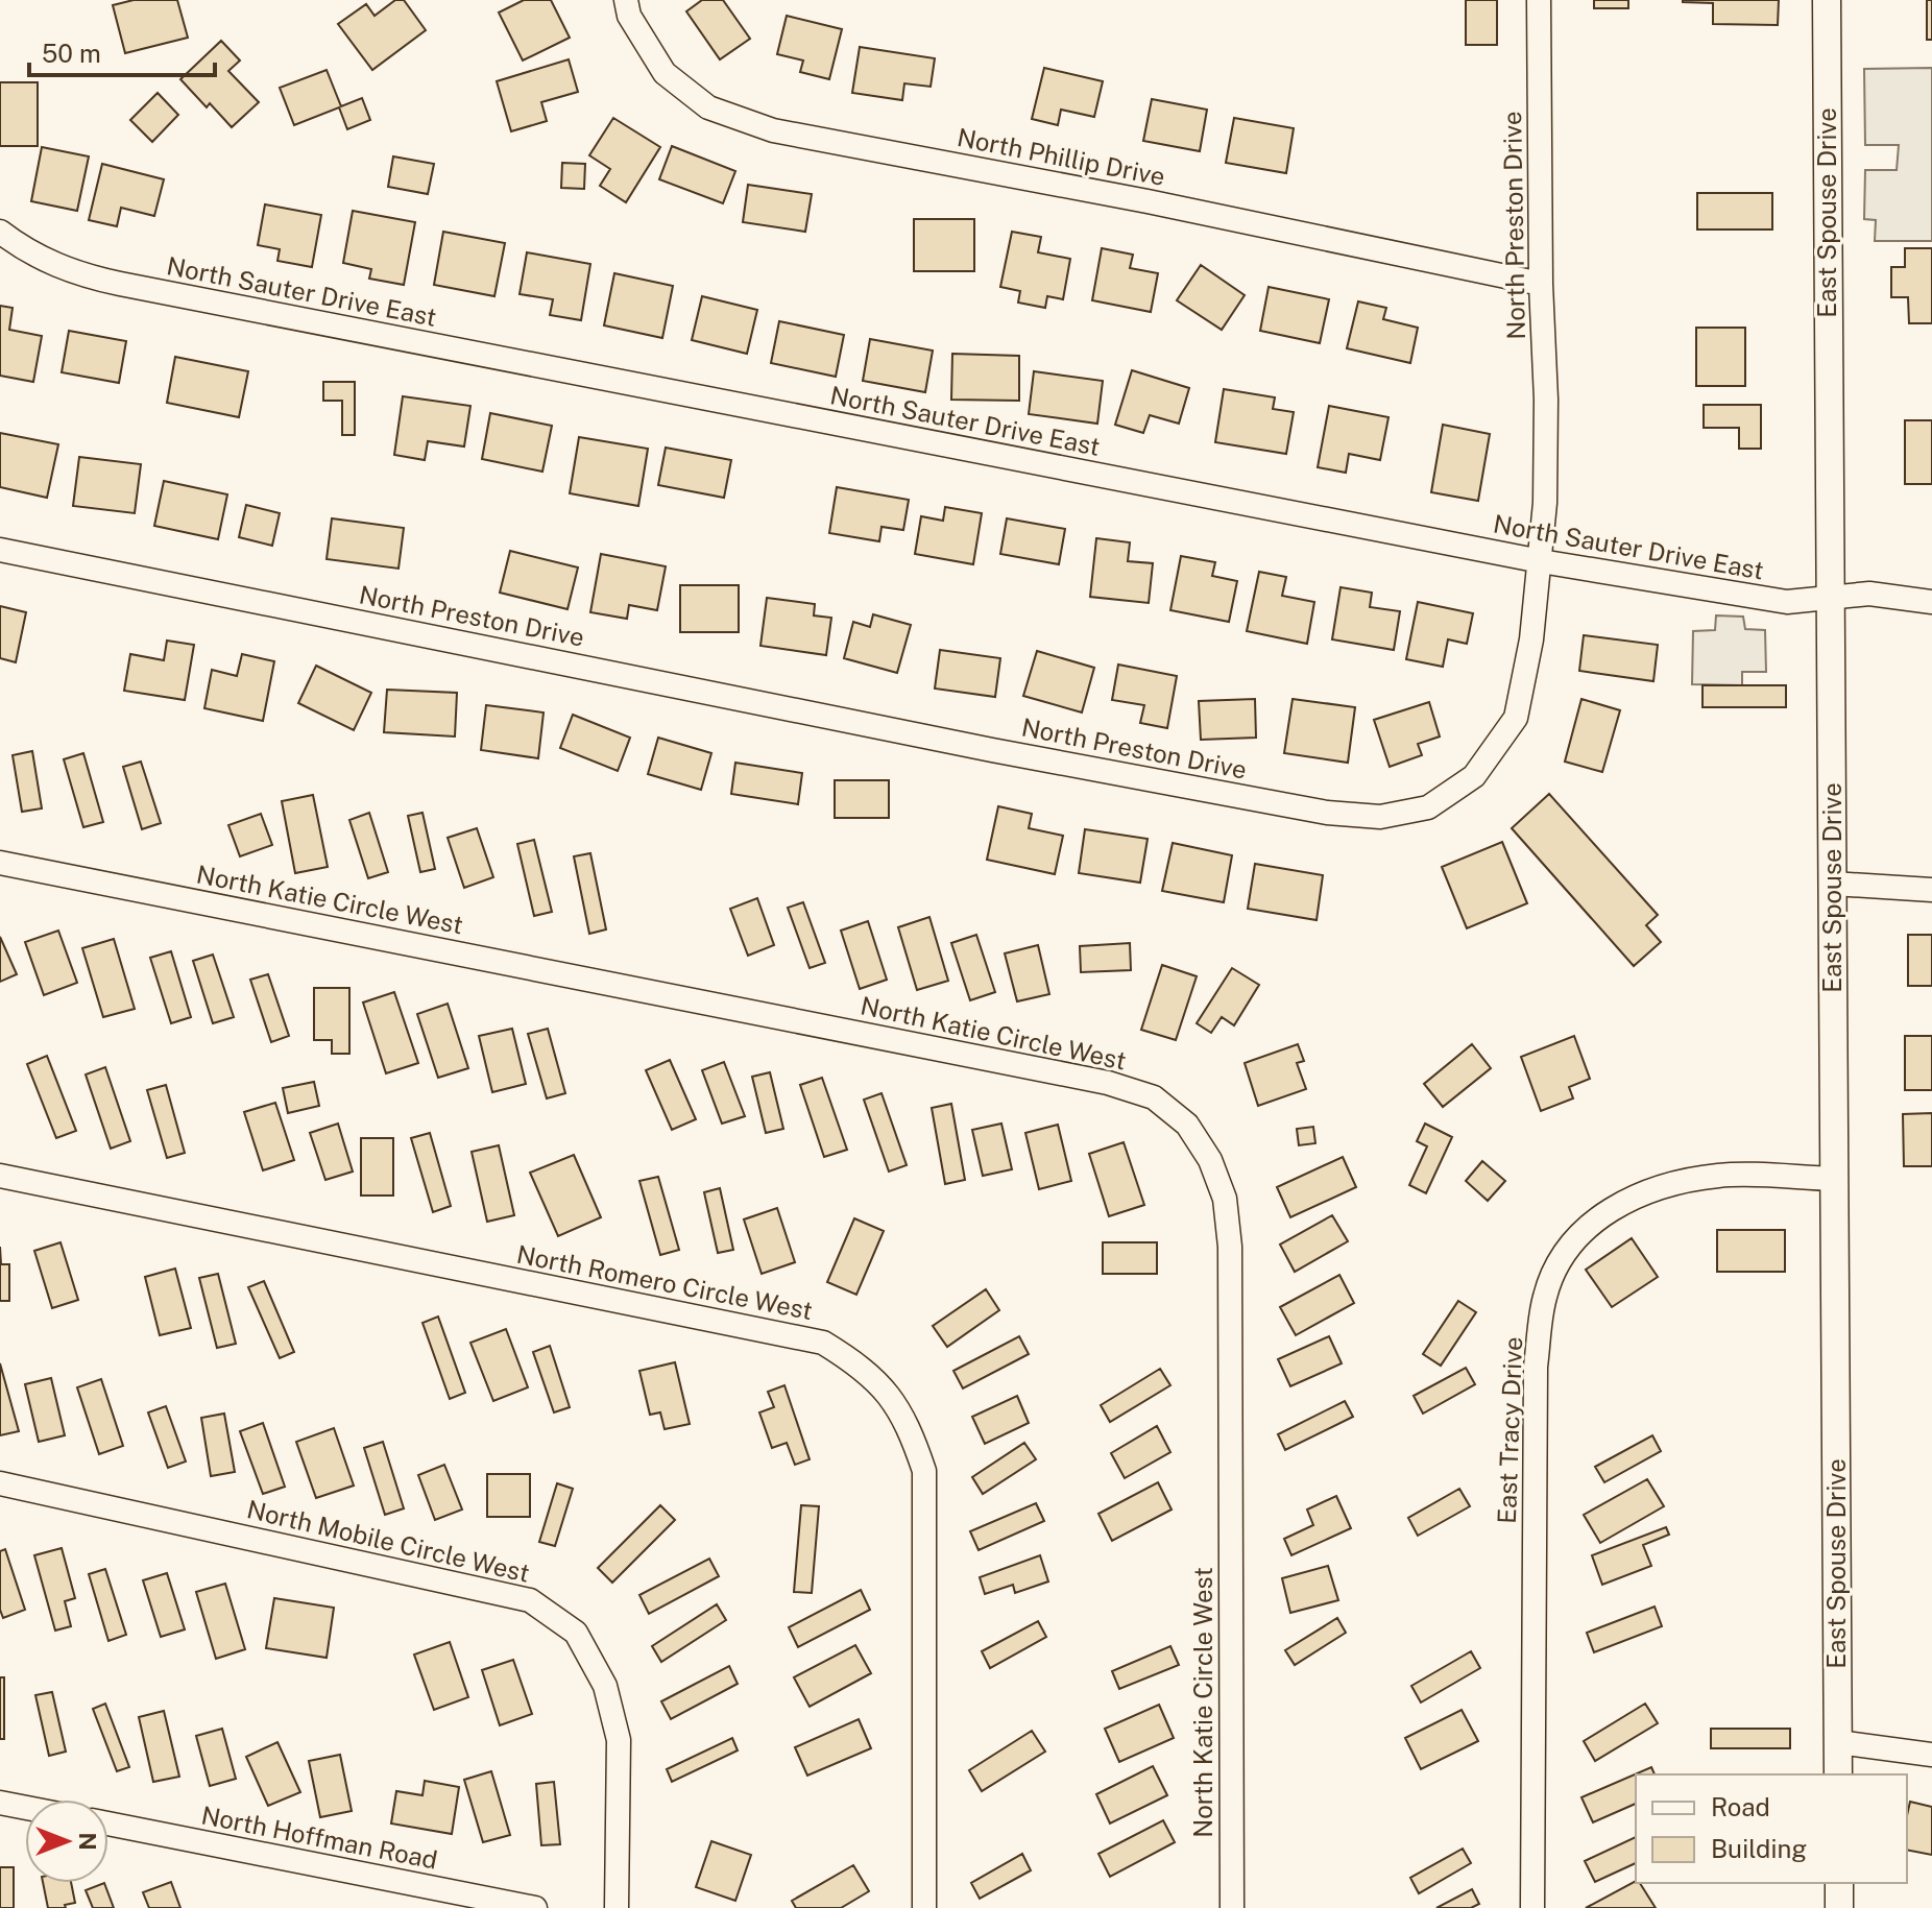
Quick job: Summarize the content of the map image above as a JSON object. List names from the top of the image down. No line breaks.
{"streets":{"street":["North Phillip Drive","East Spouse Drive","North Preston Drive","North Sauter Drive East","North Katie Circle West","North Romero Circle West","East Tracy Drive","North Mobile Circle West","North Hoffman Road"]},"crossings":[["North Phillip Drive","North Preston Drive"],["East Spouse Drive","North Sauter Drive East"],["East Spouse Drive","East Tracy Drive"],["North Preston Drive","North Sauter Drive East"]],"legend":["Road","Building"],"scale_bar":"50 m","north":"right"}
